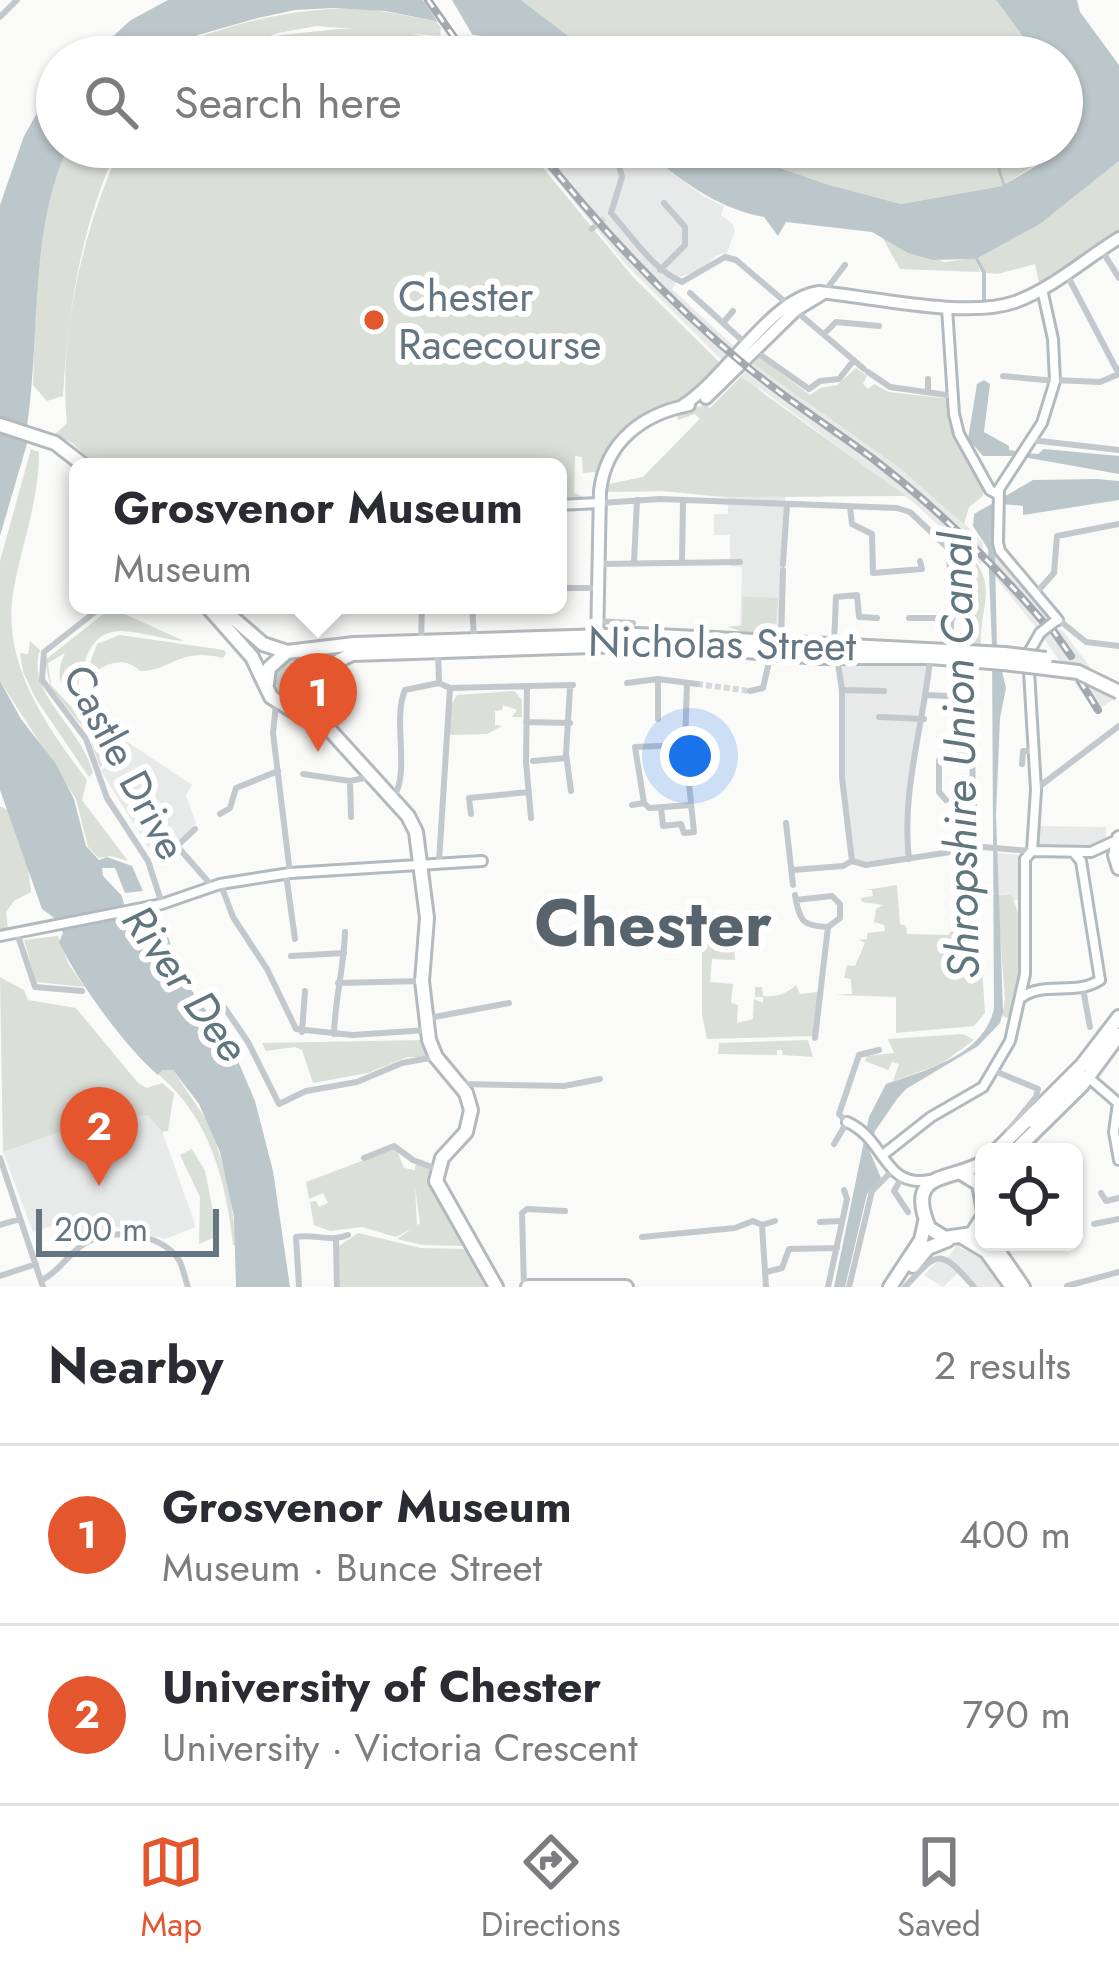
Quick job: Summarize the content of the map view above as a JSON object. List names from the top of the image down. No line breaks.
{"streets":{"highway":["Nicholas Street"],"street":["Castle Drive"]},"districts":["Chester"],"water":["Shropshire Union Canal","River Dee"],"places":["Chester Racecourse"],"scale_bar":"200 m","page":{"search":"Search here","popup":["Grosvenor Museum","Museum"],"pins":["1","2"],"scale":"200 m","heading":["Nearby","2 results"],"list":[{"mark":"1","name":"Grosvenor Museum","note":"Museum · Bunce Street","value":"400 m"},{"mark":"2","name":"University of Chester","note":"University · Victoria Crescent","value":"790 m"}],"nav":["Map","Directions","Saved"]}}
